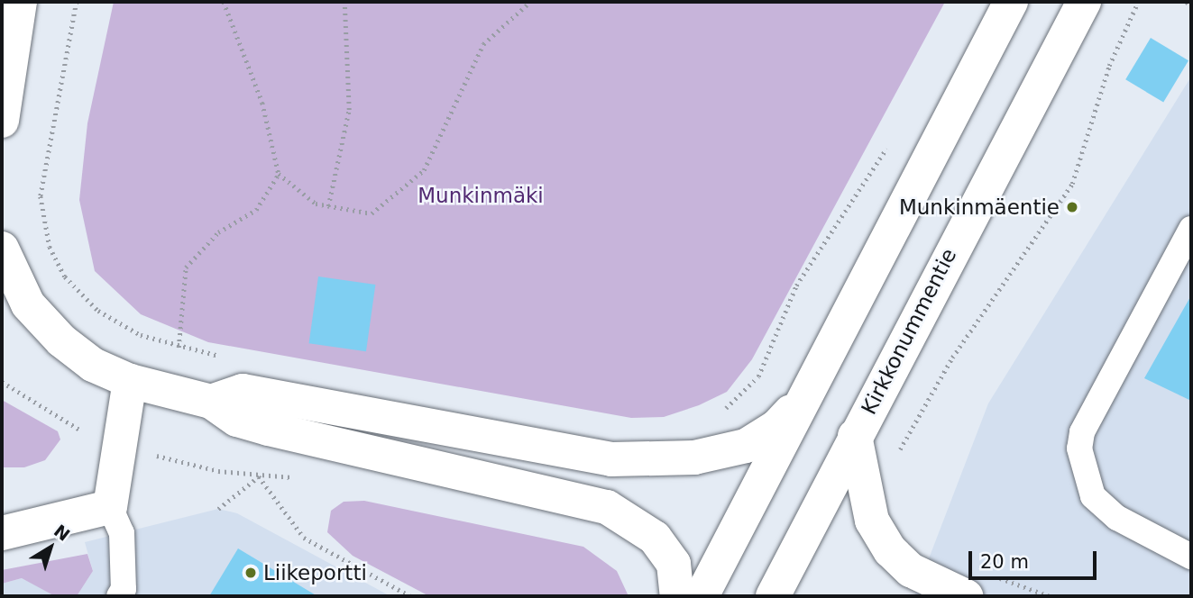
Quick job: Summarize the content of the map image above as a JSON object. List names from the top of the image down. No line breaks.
{"streets":{"main road":["Kirkkonummentie"]},"parks":["Munkinmäki"],"places":["Munkinmäentie","Liikeportti"],"scale_bar":"20 m","north":"top right"}
